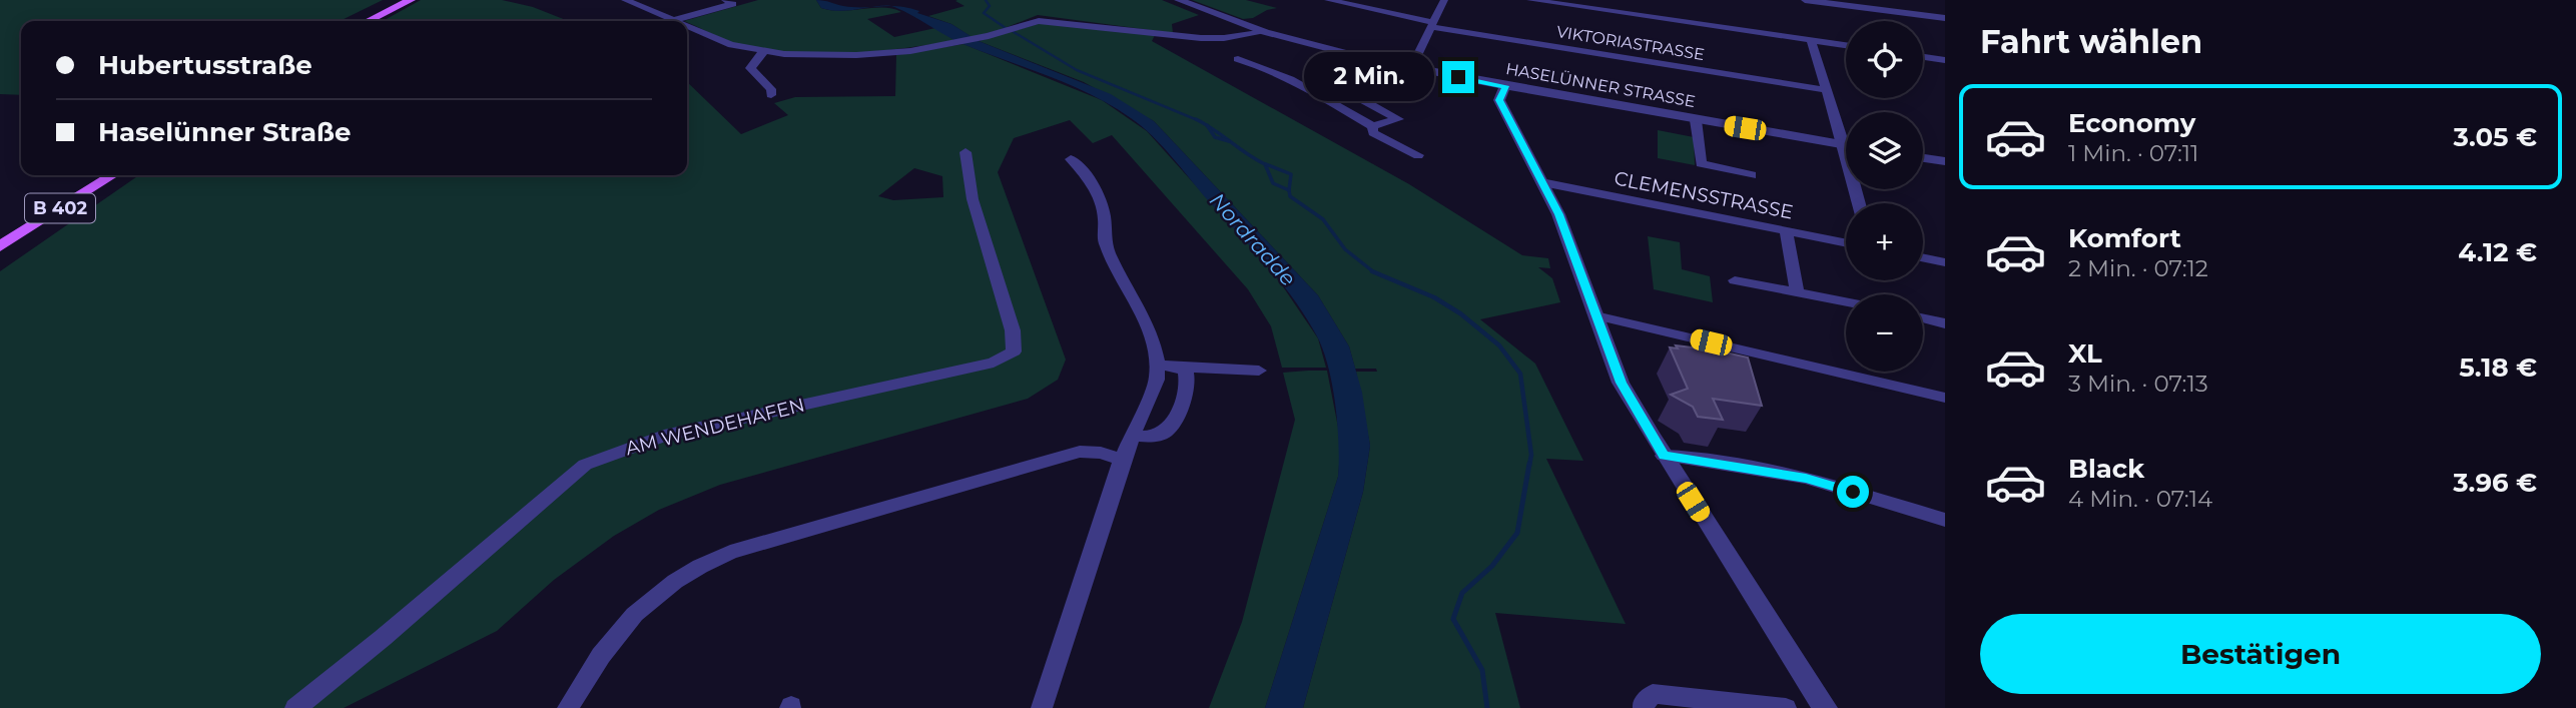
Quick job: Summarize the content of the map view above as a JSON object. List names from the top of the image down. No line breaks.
{"streets":{"main road":["B 402"],"street":["VIKTORIASTRASSE","HASELÜNNER STRASSE","CLEMENSSTRASSE","AM WENDEHAFEN"]},"water":["Nordradde"],"page":{"heading":"Fahrt wählen","map_buttons":["+","−"],"banner":["Hubertusstraße","Haselünner Straße"],"bubble":"2 Min.","list":[{"name":"Economy","note":"1 Min. · 07:11","value":"3.05 €"},{"name":"Komfort","note":"2 Min. · 07:12","value":"4.12 €"},{"name":"XL","note":"3 Min. · 07:13","value":"5.18 €"},{"name":"Black","note":"4 Min. · 07:14","value":"3.96 €"}],"buttons":"Bestätigen"}}
